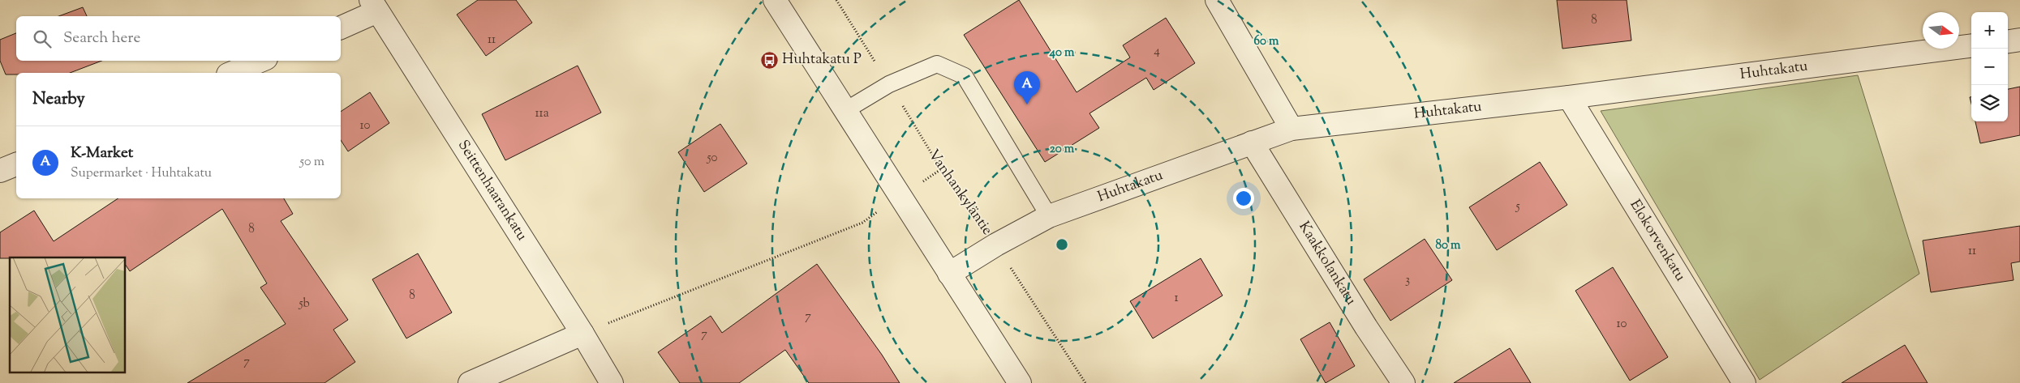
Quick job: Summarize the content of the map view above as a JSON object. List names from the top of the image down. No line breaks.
{"streets":{"street":["Huhtakatu","Seittenhaarankatu","Elokorvenkatu","Kaakkolankatu"],"path":["Vanhankyläntie"]},"crossings":[["Huhtakatu","Vanhankyläntie"],["Huhtakatu","Elokorvenkatu"],["Huhtakatu","Kaakkolankatu"]],"places":{"bus stop":["Huhtakatu P"]},"house_numbers":["8","11","4","11a","10","50","5","8","11","3","8","1","5b","7","10","7","7"],"north":"right","page":{"map_buttons":["+","−"],"search":"Search here","pins":"A","heading":"Nearby","list":[{"mark":"A","name":"K-Market","note":"Supermarket · Huhtakatu","value":"50 m"}]},"rings":["60 m","40 m","20 m","80 m"]}
